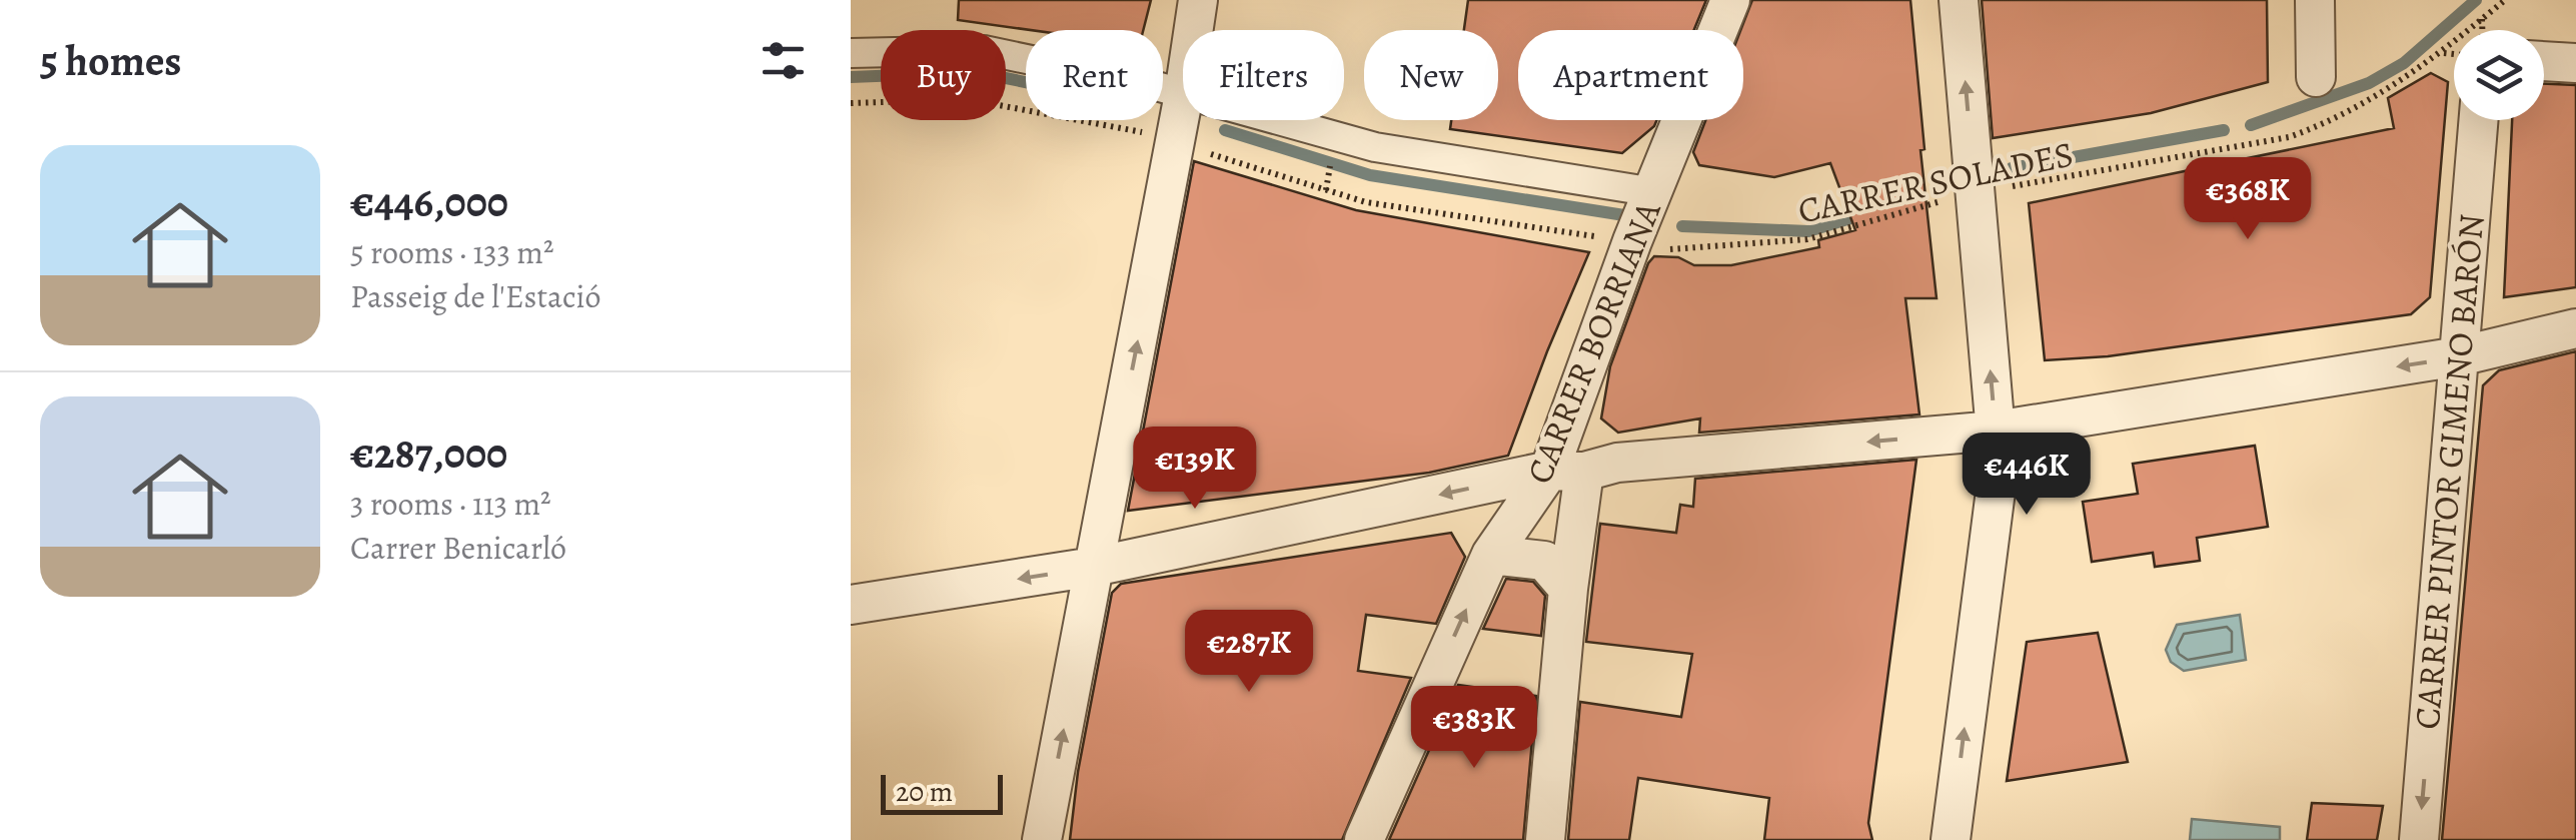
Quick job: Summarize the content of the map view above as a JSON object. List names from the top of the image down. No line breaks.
{"streets":{"street":["CARRER BORRIANA","CARRER PINTOR GIMENO BARÓN"],"path":["CARRER SOLADES"]},"crossings":[["CARRER SOLADES","CARRER BORRIANA"]],"one_way":["CARRER PINTOR GIMENO BARÓN"],"scale_bar":"20 m","page":{"heading":"5 homes","chip":["Buy","Rent","Filters","New","Apartment"],"list":[{"name":"€446,000","note":"5 rooms · 133 m² · Passeig de l'Estació"},{"name":"€287,000","note":"3 rooms · 113 m² · Carrer Benicarló"}],"price":["€368K","€139K","€446K","€287K","€383K"],"scale":"20 m"}}
